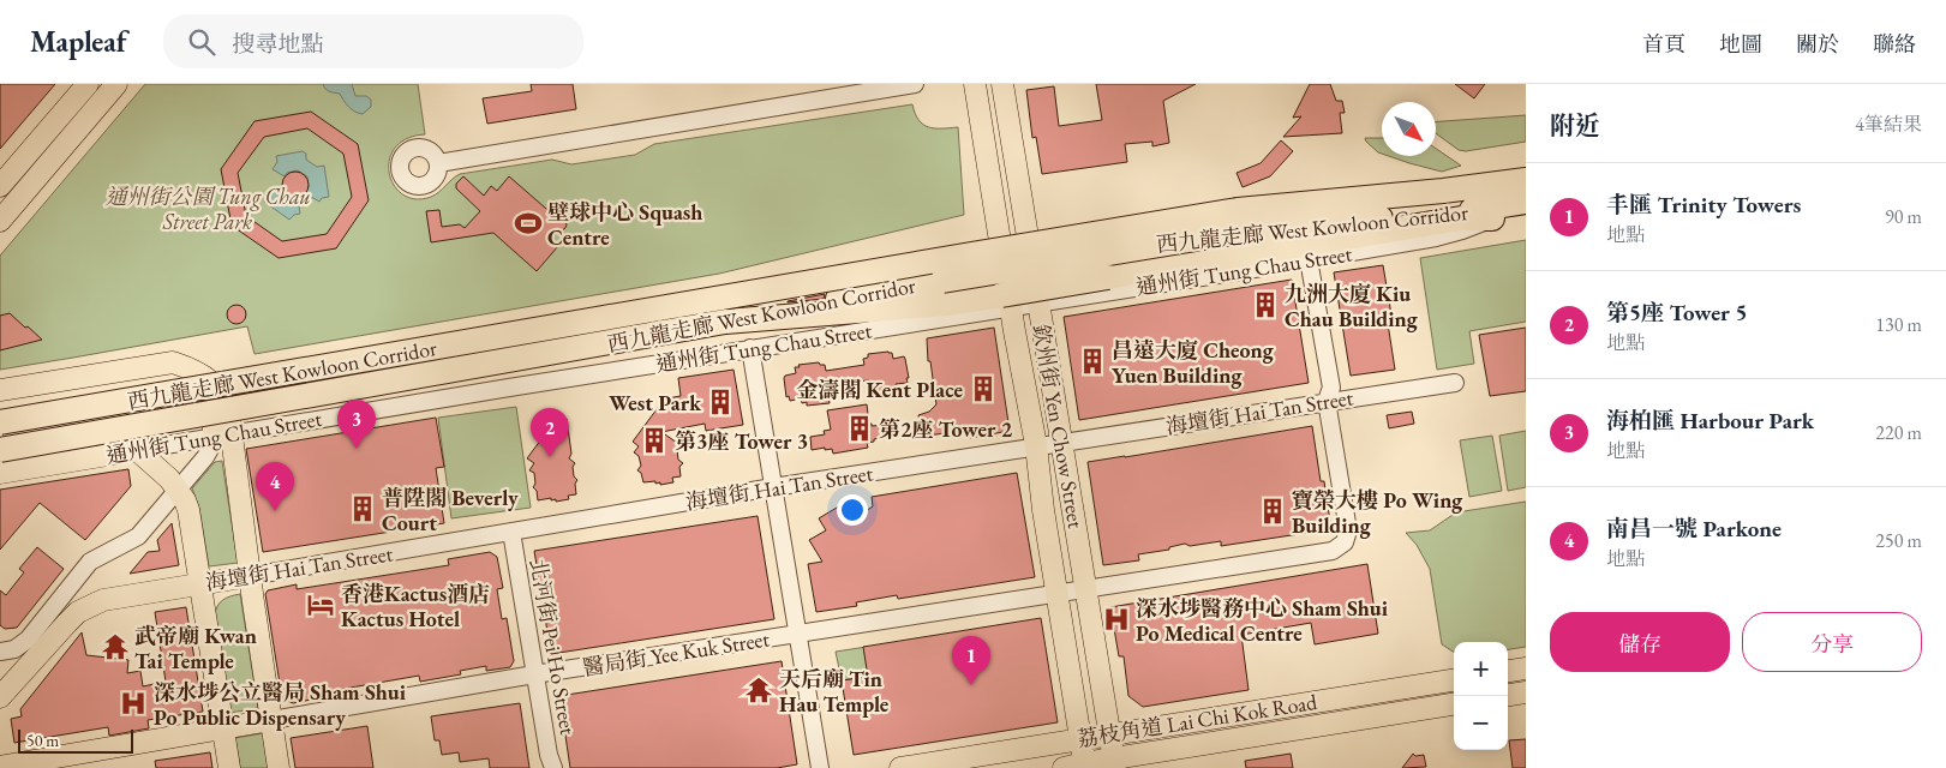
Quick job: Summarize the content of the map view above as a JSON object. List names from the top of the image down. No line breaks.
{"streets":{"highway":["西九龍走廊 West Kowloon Corridor"],"main road":["通州街 Tung Chau Street","海壇街 Hai Tan Street","欽州街 Yen Chow Street","醫局街 Yee Kuk Street","荔枝角道 Lai Chi Kok Road"],"street":["北河街 Pei Ho Street"]},"crossings":[["通州街 Tung Chau Street","欽州街 Yen Chow Street"],["海壇街 Hai Tan Street","欽州街 Yen Chow Street"],["海壇街 Hai Tan Street","北河街 Pei Ho Street"],["海壇街 Hai Tan Street","醫局街 Yee Kuk Street"],["欽州街 Yen Chow Street","醫局街 Yee Kuk Street"],["欽州街 Yen Chow Street","荔枝角道 Lai Chi Kok Road"],["北河街 Pei Ho Street","醫局街 Yee Kuk Street"]],"parks":["通州街公園 Tung Chau Street Park"],"places":{"sports":["壁球中心 Squash Centre"],"building":["九洲大廈 Kiu Chau Building","昌遠大廈 Cheong Yuen Building","金濤閣 Kent Place","West Park","第2座 Tower 2","第3座 Tower 3","普陞閣 Beverly Court","寶榮大樓 Po Wing Building"],"hotel":["香港Kactus酒店 Kactus Hotel"],"hospital":["深水埗醫務中心 Sham Shui Po Medical Centre","深水埗公立醫局 Sham Shui Po Public Dispensary"],"temple":["武帝廟 Kwan Tai Temple","天后廟 Tin Hau Temple"]},"scale_bar":"50 m","north":"bottom right","page":{"header":"Mapleaf","search":"搜尋地點","nav":["首頁","地圖","關於","聯絡"],"heading":["附近","4筆結果"],"list":[{"mark":"1","name":"丰匯 Trinity Towers","note":"地點","value":"90 m"},{"mark":"2","name":"第5座 Tower 5","note":"地點","value":"130 m"},{"mark":"3","name":"海柏匯 Harbour Park","note":"地點","value":"220 m"},{"mark":"4","name":"南昌一號 Parkone","note":"地點","value":"250 m"}],"pins":["3","2","4","1"],"buttons":["儲存","分享"],"map_buttons":["+","−"],"scale":"50 m"}}
